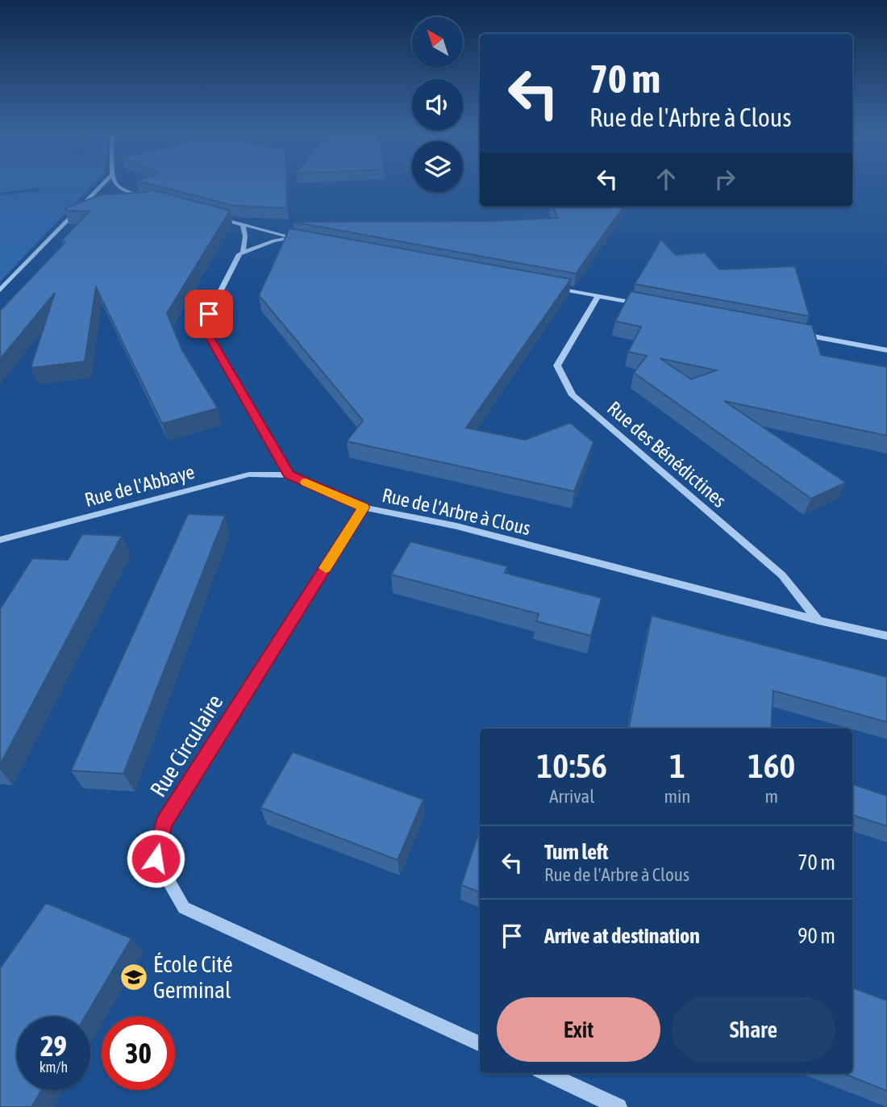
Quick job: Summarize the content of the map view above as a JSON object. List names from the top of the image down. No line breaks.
{"streets":{"street":["Rue des Bénédictines","Rue de l'Abbaye","Rue de l'Arbre à Clous","Rue Circulaire"]},"crossings":[["Rue des Bénédictines","Rue de l'Arbre à Clous"],["Rue de l'Abbaye","Rue de l'Arbre à Clous"],["Rue de l'Arbre à Clous","Rue Circulaire"]],"places":{"school or university":["École Cité Germinal"]},"north":"top left","page":{"turn":["70 m","Rue de l'Arbre à Clous"],"eta":["10:56","Arrival","1","min","160","m"],"list":[{"name":"Turn left","note":"Rue de l'Arbre à Clous","value":"70 m"},{"name":"Arrive at destination","value":"90 m"}],"buttons":["Exit","Share"],"speed":"29 km/h","limit":"30"}}
